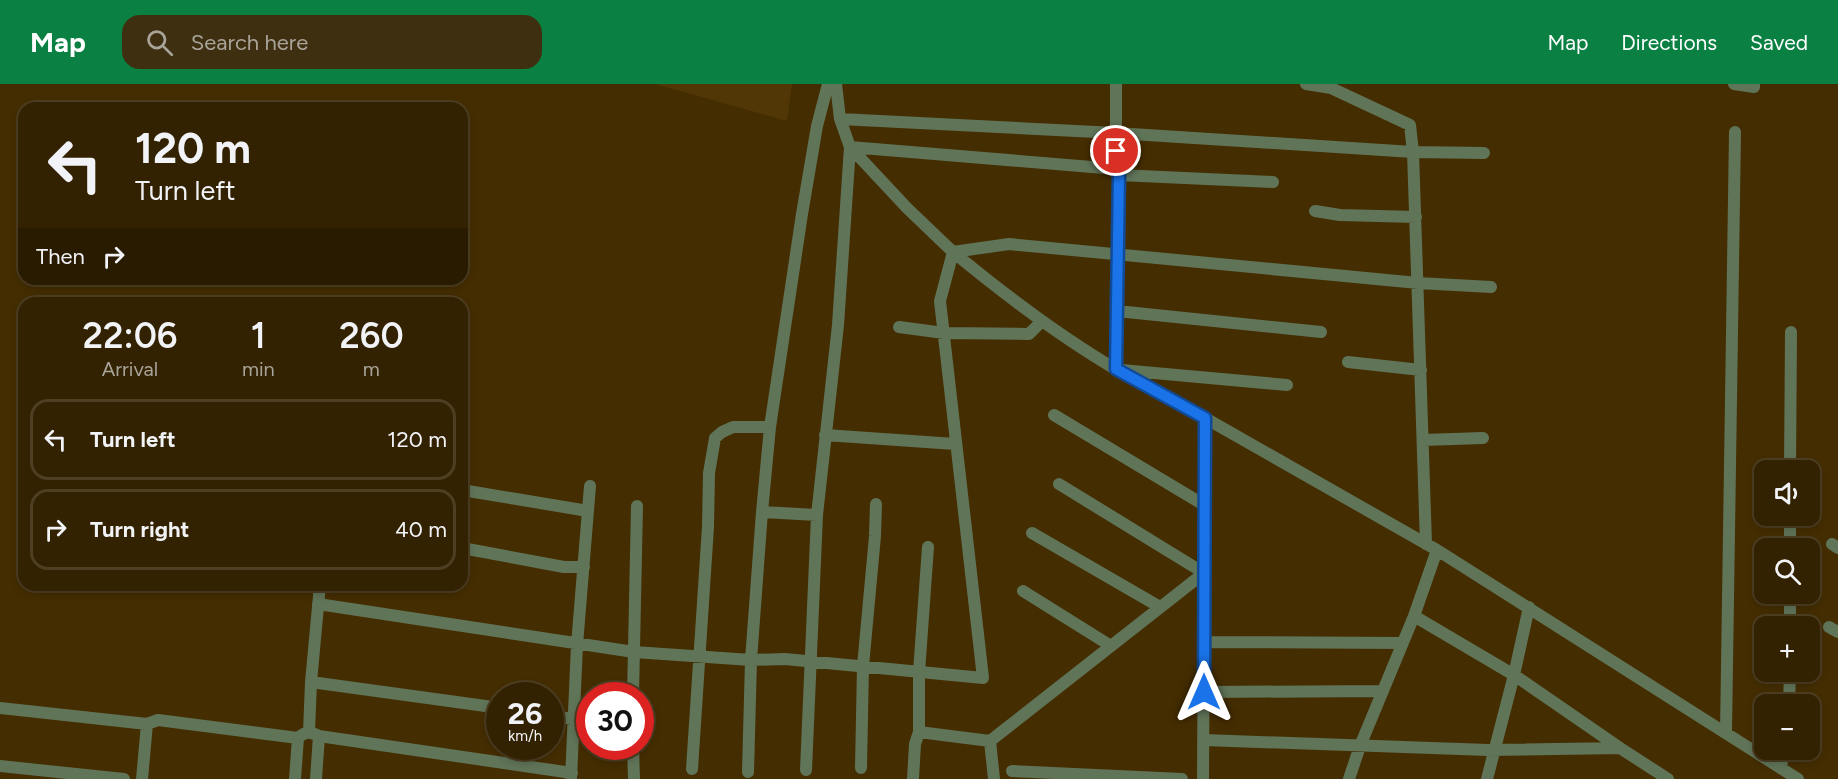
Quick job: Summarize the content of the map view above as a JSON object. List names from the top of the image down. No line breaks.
{"page":{"header":"Map","search":"Search here","nav":["Map","Directions","Saved"],"turn":["120 m","Turn left"],"then":"Then","eta":["22:06","Arrival","1","min","260","m"],"list":[{"name":"Turn left","value":"120 m"},{"name":"Turn right","value":"40 m"}],"map_buttons":["+","−"],"speed":"26 km/h","limit":"30"}}
